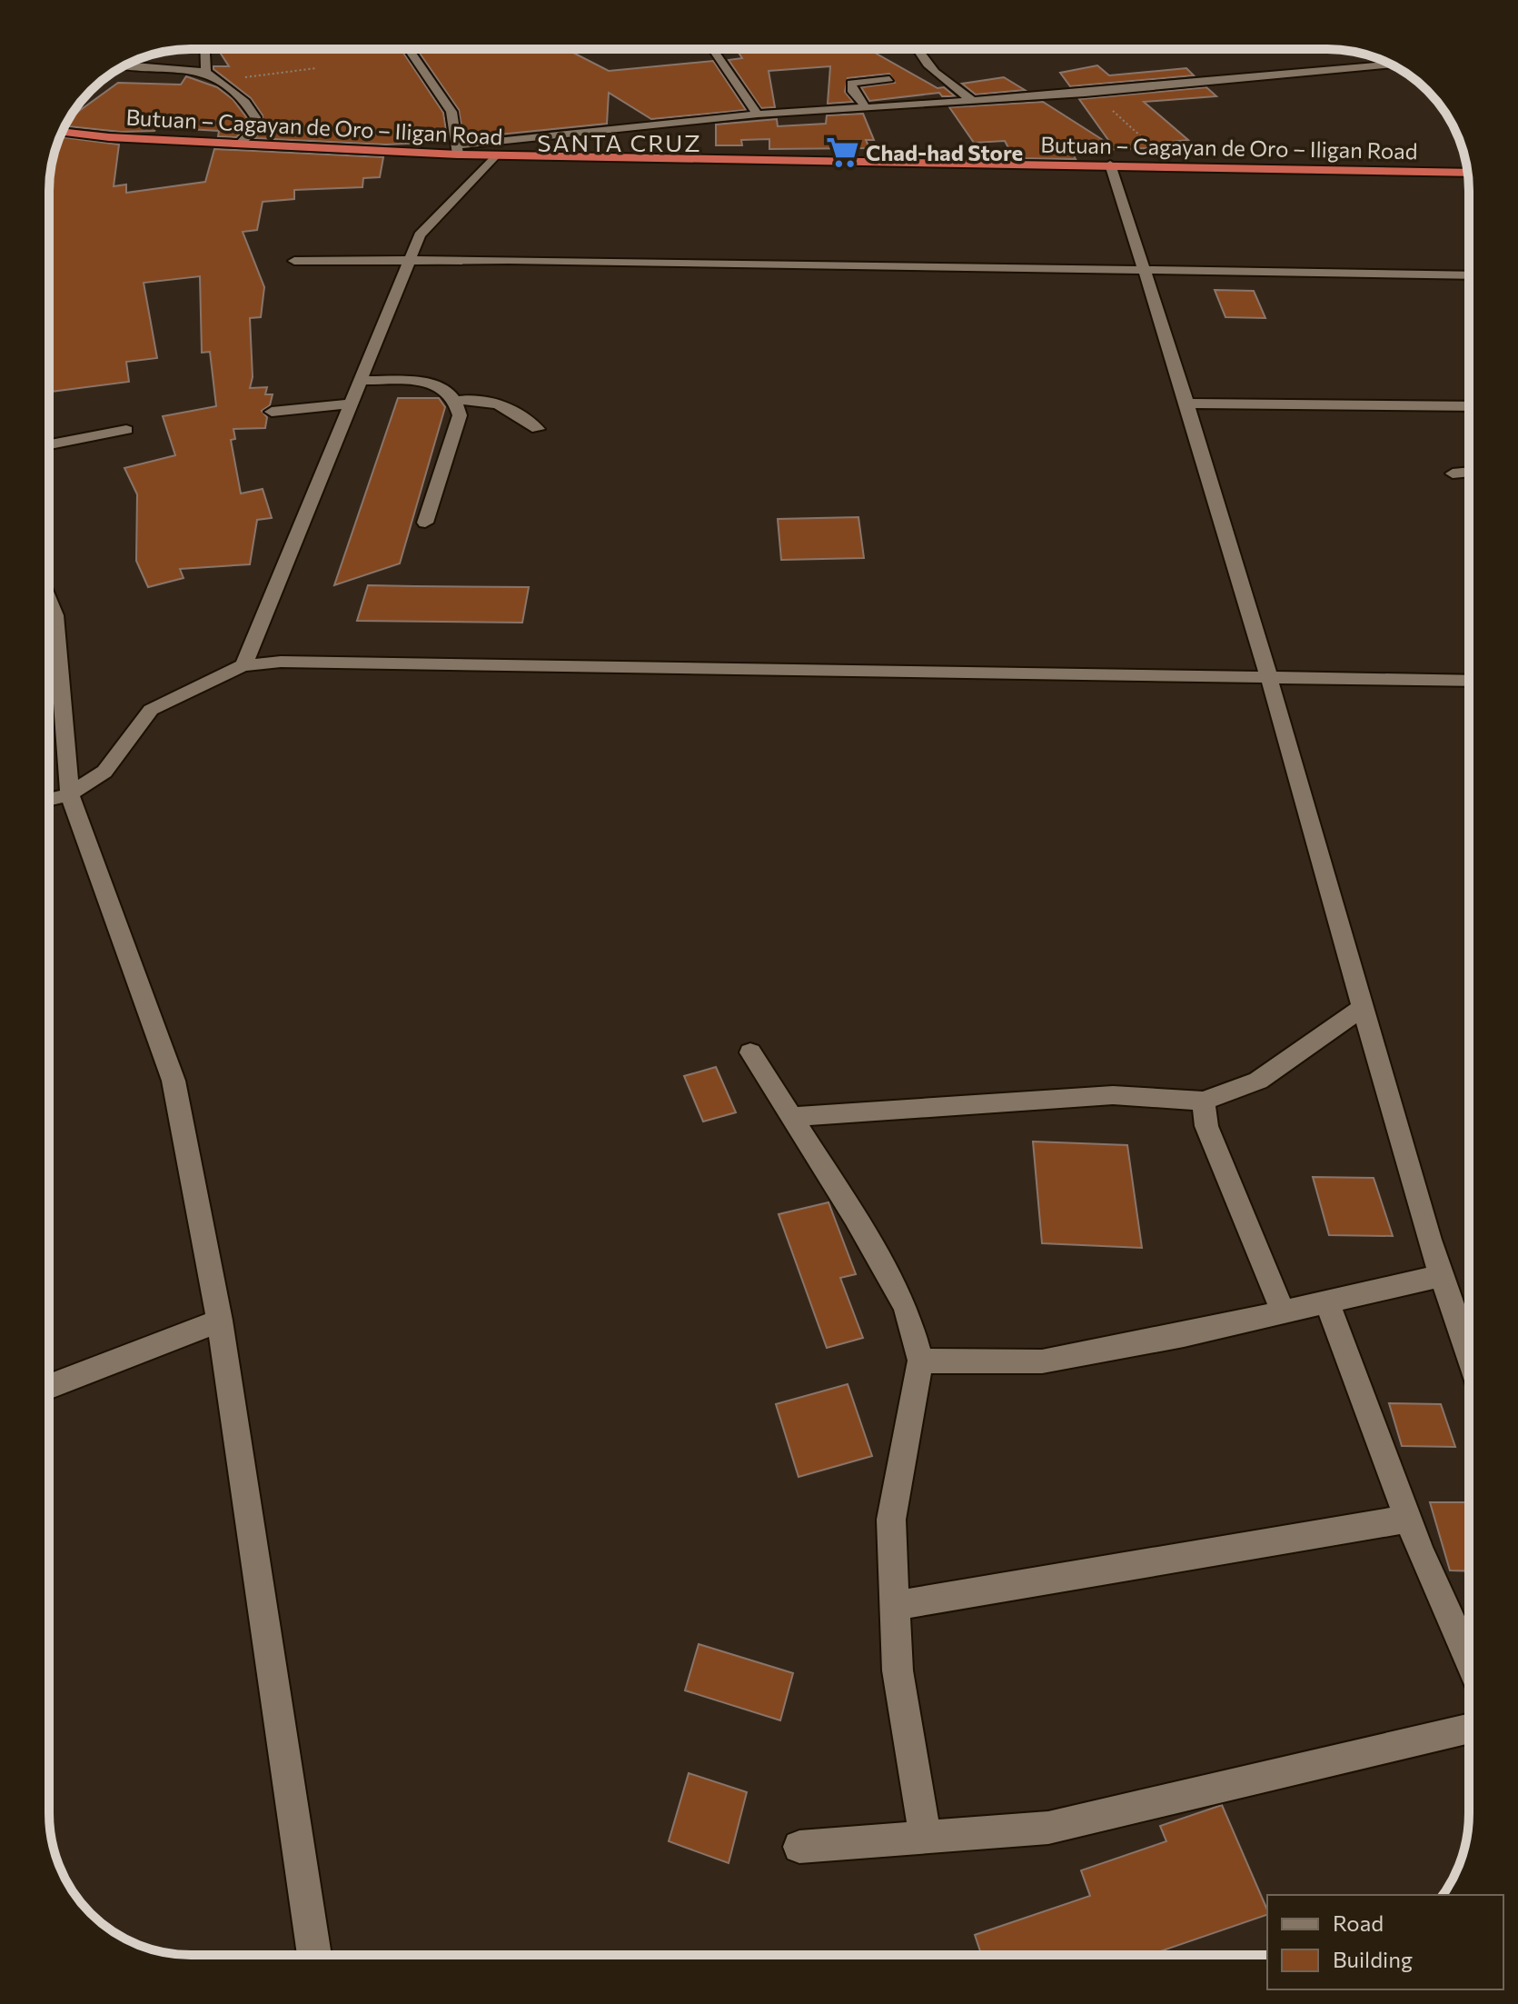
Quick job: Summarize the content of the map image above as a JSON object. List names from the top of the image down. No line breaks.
{"streets":{"highway":["Butuan – Cagayan de Oro – Iligan Road"]},"districts":["SANTA CRUZ"],"places":{"supermarket":["Chad-had Store"]},"legend":["Road","Building"]}
